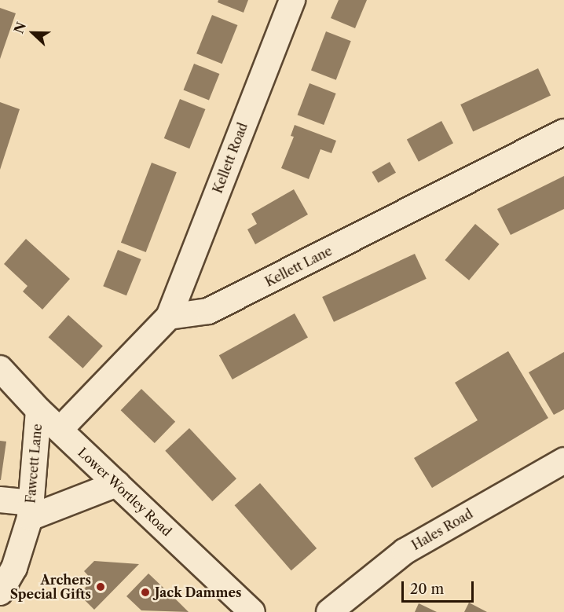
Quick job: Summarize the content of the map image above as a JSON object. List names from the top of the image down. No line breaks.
{"streets":{"street":["Kellett Road","Kellett Lane","Fawcett Lane","Lower Wortley Road","Hales Road"]},"crossings":[["Kellett Road","Kellett Lane"],["Fawcett Lane","Lower Wortley Road"]],"places":["Archers Special Gifts","Jack Dammes"],"scale_bar":"20 m","north":"left"}
